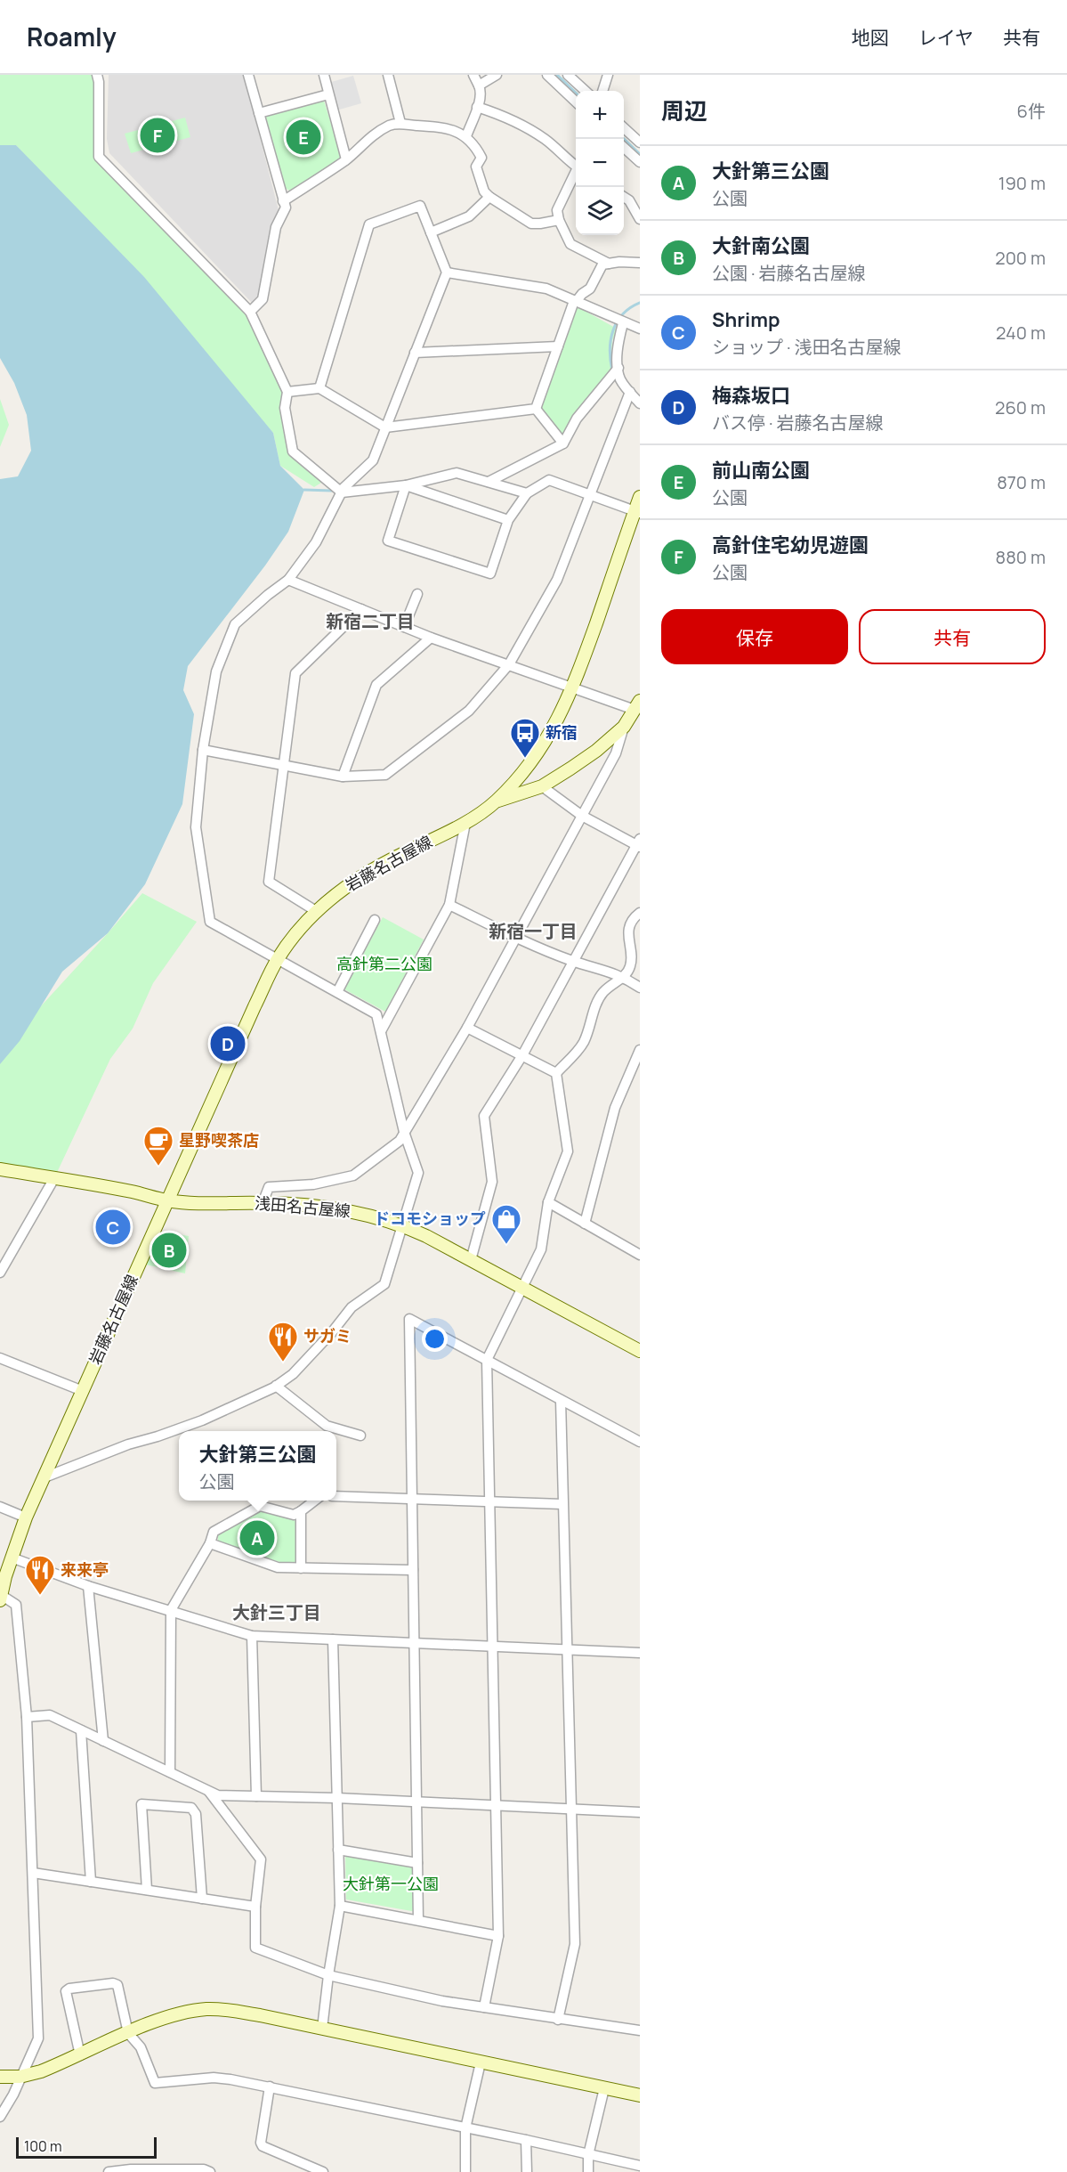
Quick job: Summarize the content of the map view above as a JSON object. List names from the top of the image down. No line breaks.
{"streets":{"main road":["岩藤名古屋線","浅田名古屋線"]},"crossings":[["岩藤名古屋線","浅田名古屋線"]],"districts":["新宿二丁目","新宿一丁目","大針三丁目"],"parks":["高針第二公園","大針第一公園"],"places":{"bus stop":["新宿"],"cafe":["星野喫茶店"],"shop":["ドコモショップ"],"restaurant":["サガミ","来来亭"]},"scale_bar":"100 m","page":{"header":"Roamly","nav":["地図","レイヤ","共有"],"heading":["周辺","6件"],"map_buttons":["+","−"],"pins":["F","E","D","C","B","A"],"list":[{"mark":"A","name":"大針第三公園","note":"公園","value":"190 m"},{"mark":"B","name":"大針南公園","note":"公園 · 岩藤名古屋線","value":"200 m"},{"mark":"C","name":"Shrimp","note":"ショップ · 浅田名古屋線","value":"240 m"},{"mark":"D","name":"梅森坂口","note":"バス停 · 岩藤名古屋線","value":"260 m"},{"mark":"E","name":"前山南公園","note":"公園","value":"870 m"},{"mark":"F","name":"高針住宅幼児遊園","note":"公園","value":"880 m"}],"buttons":["保存","共有"],"popup":["大針第三公園","公園"],"scale":"100 m"}}
